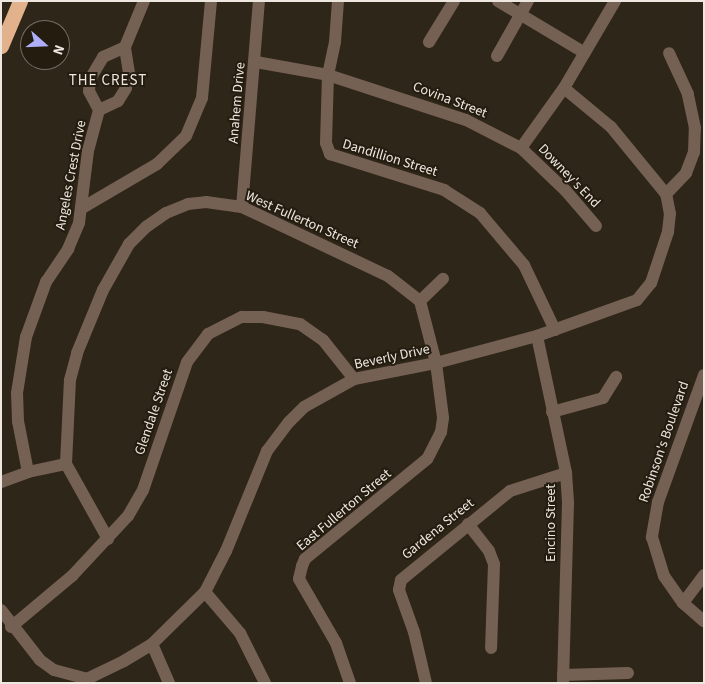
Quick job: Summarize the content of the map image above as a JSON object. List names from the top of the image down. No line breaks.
{"streets":{"street":["Covina Street","Anahem Drive","Dandillion Street","Angeles Crest Drive","Downey's End","West Fullerton Street","Beverly Drive","Glendale Street","Robinson's Boulevard","East Fullerton Street","Encino Street","Gardena Street"]},"crossings":[["Covina Street","Anahem Drive"],["Covina Street","Dandillion Street"],["Covina Street","Downey's End"],["Anahem Drive","West Fullerton Street"],["Dandillion Street","Beverly Drive"],["Beverly Drive","Glendale Street"],["Beverly Drive","East Fullerton Street"],["Beverly Drive","Encino Street"],["Encino Street","Gardena Street"]],"districts":["THE CREST"],"north":"right"}
